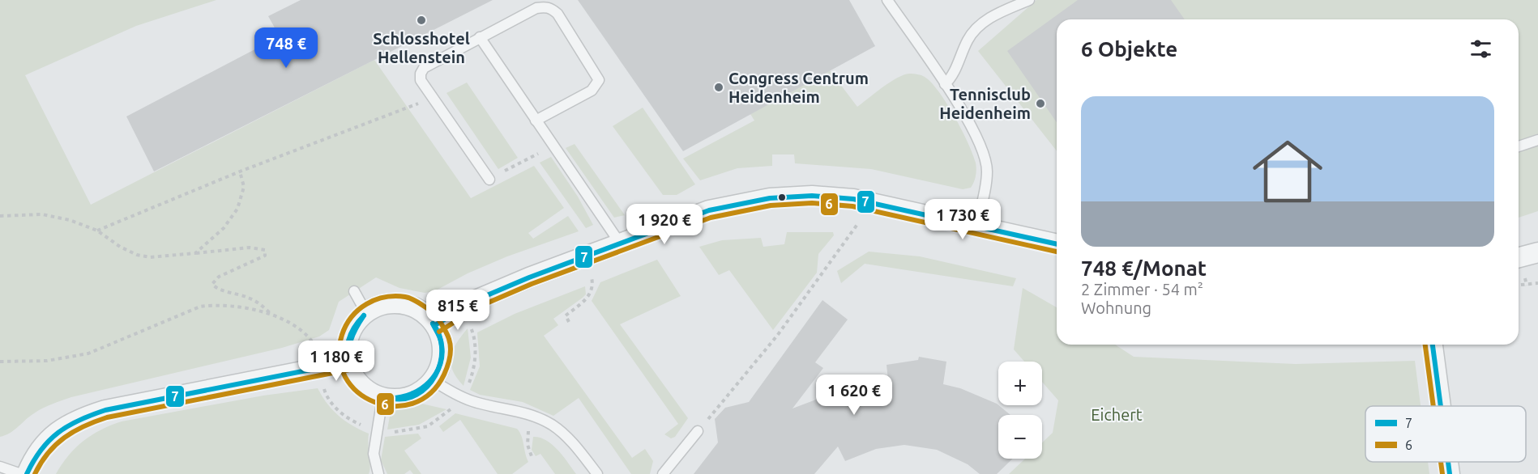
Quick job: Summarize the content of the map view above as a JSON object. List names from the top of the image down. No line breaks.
{"parks":["Eichert"],"places":["Schlosshotel Hellenstein","Congress Centrum Heidenheim","Tennisclub Heidenheim"],"lines":["transit line 7","transit line 6"],"legend":["7","6"],"page":{"heading":"6 Objekte","price":["748 €","1 730 €","1 920 €","815 €","1 180 €","1 620 €"],"list":[{"name":"748 €/Monat","note":"2 Zimmer · 54 m² · Wohnung"}],"map_buttons":["+","−"]}}
